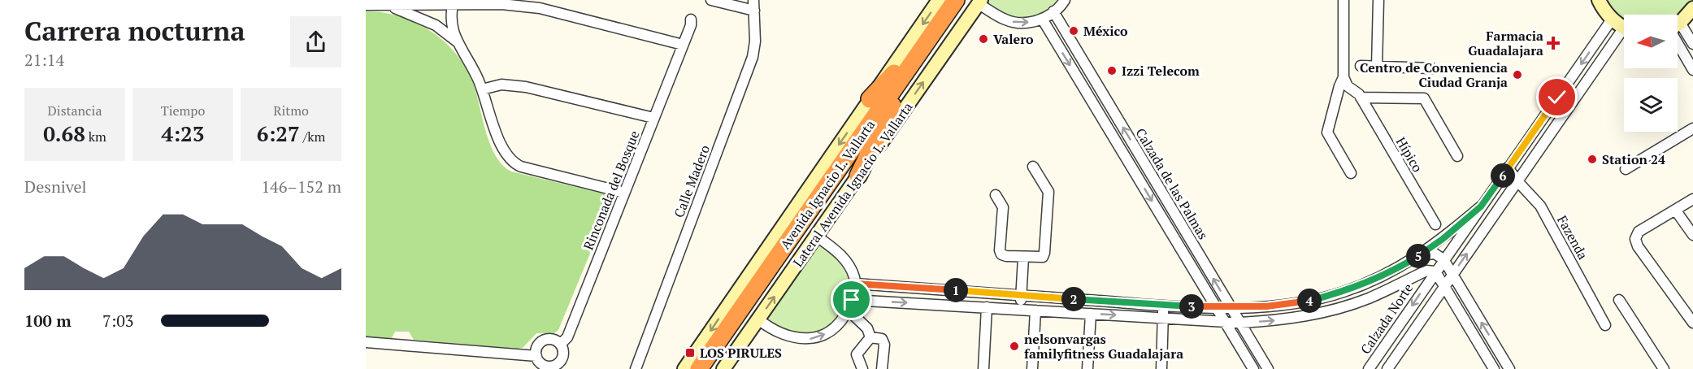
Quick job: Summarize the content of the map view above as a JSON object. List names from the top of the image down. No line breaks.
{"streets":{"highway":["Avenida Ignacio L. Vallarta"],"street":["Hípico","Calle Madero","Calzada de las Palmas","Lateral Avenida Ignacio L. Vallarta","Rinconada del Bosque","Fazenda","Calzada Norte"]},"crossings":[["Avenida Ignacio L. Vallarta","Lateral Avenida Ignacio L. Vallarta"],["Fazenda","Calzada Norte"]],"places":{"other":["México","Valero","Izzi Telecom","Centro de Conveniencia Ciudad Granja","Station 24","nelsonvargas familyfitness Guadalajara"],"health":["Farmacia Guadalajara"],"transit":["LOS PIRULES"]},"north":"left","page":{"heading":["Carrera nocturna","21:14"],"stats":[["Distancia","0.68 km"],["Tiempo","4:23"],["Ritmo","6:27 /km"]],"pins":["6","5","1","2","4","3"],"chart":["Desnivel","146–152 m"],"list":[{"name":"100 m","note":"7:03"}]}}
